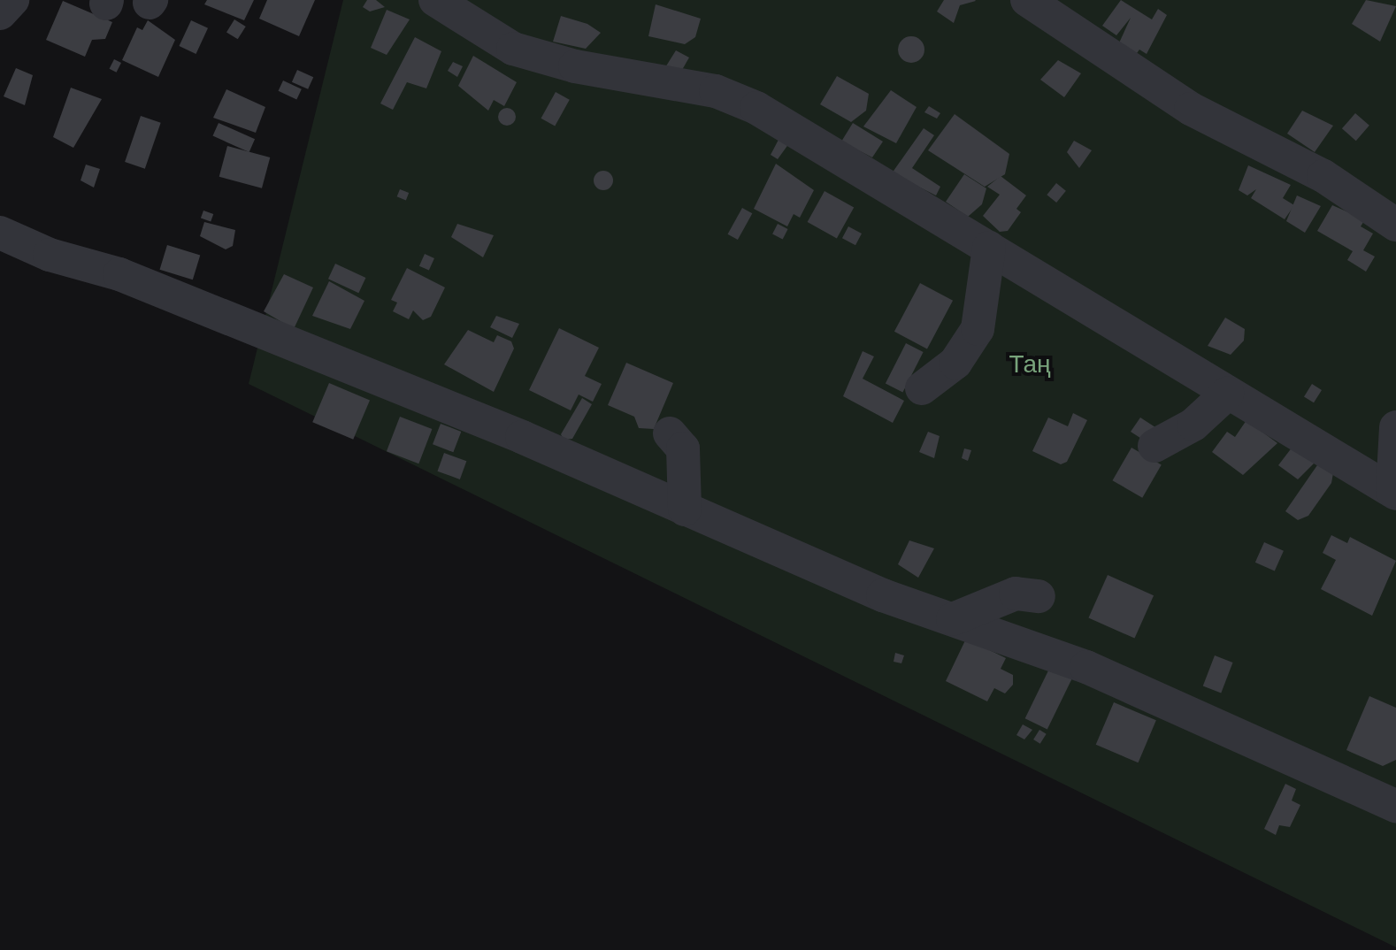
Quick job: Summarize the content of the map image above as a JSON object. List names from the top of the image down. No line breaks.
{"parks":["Таң"]}
